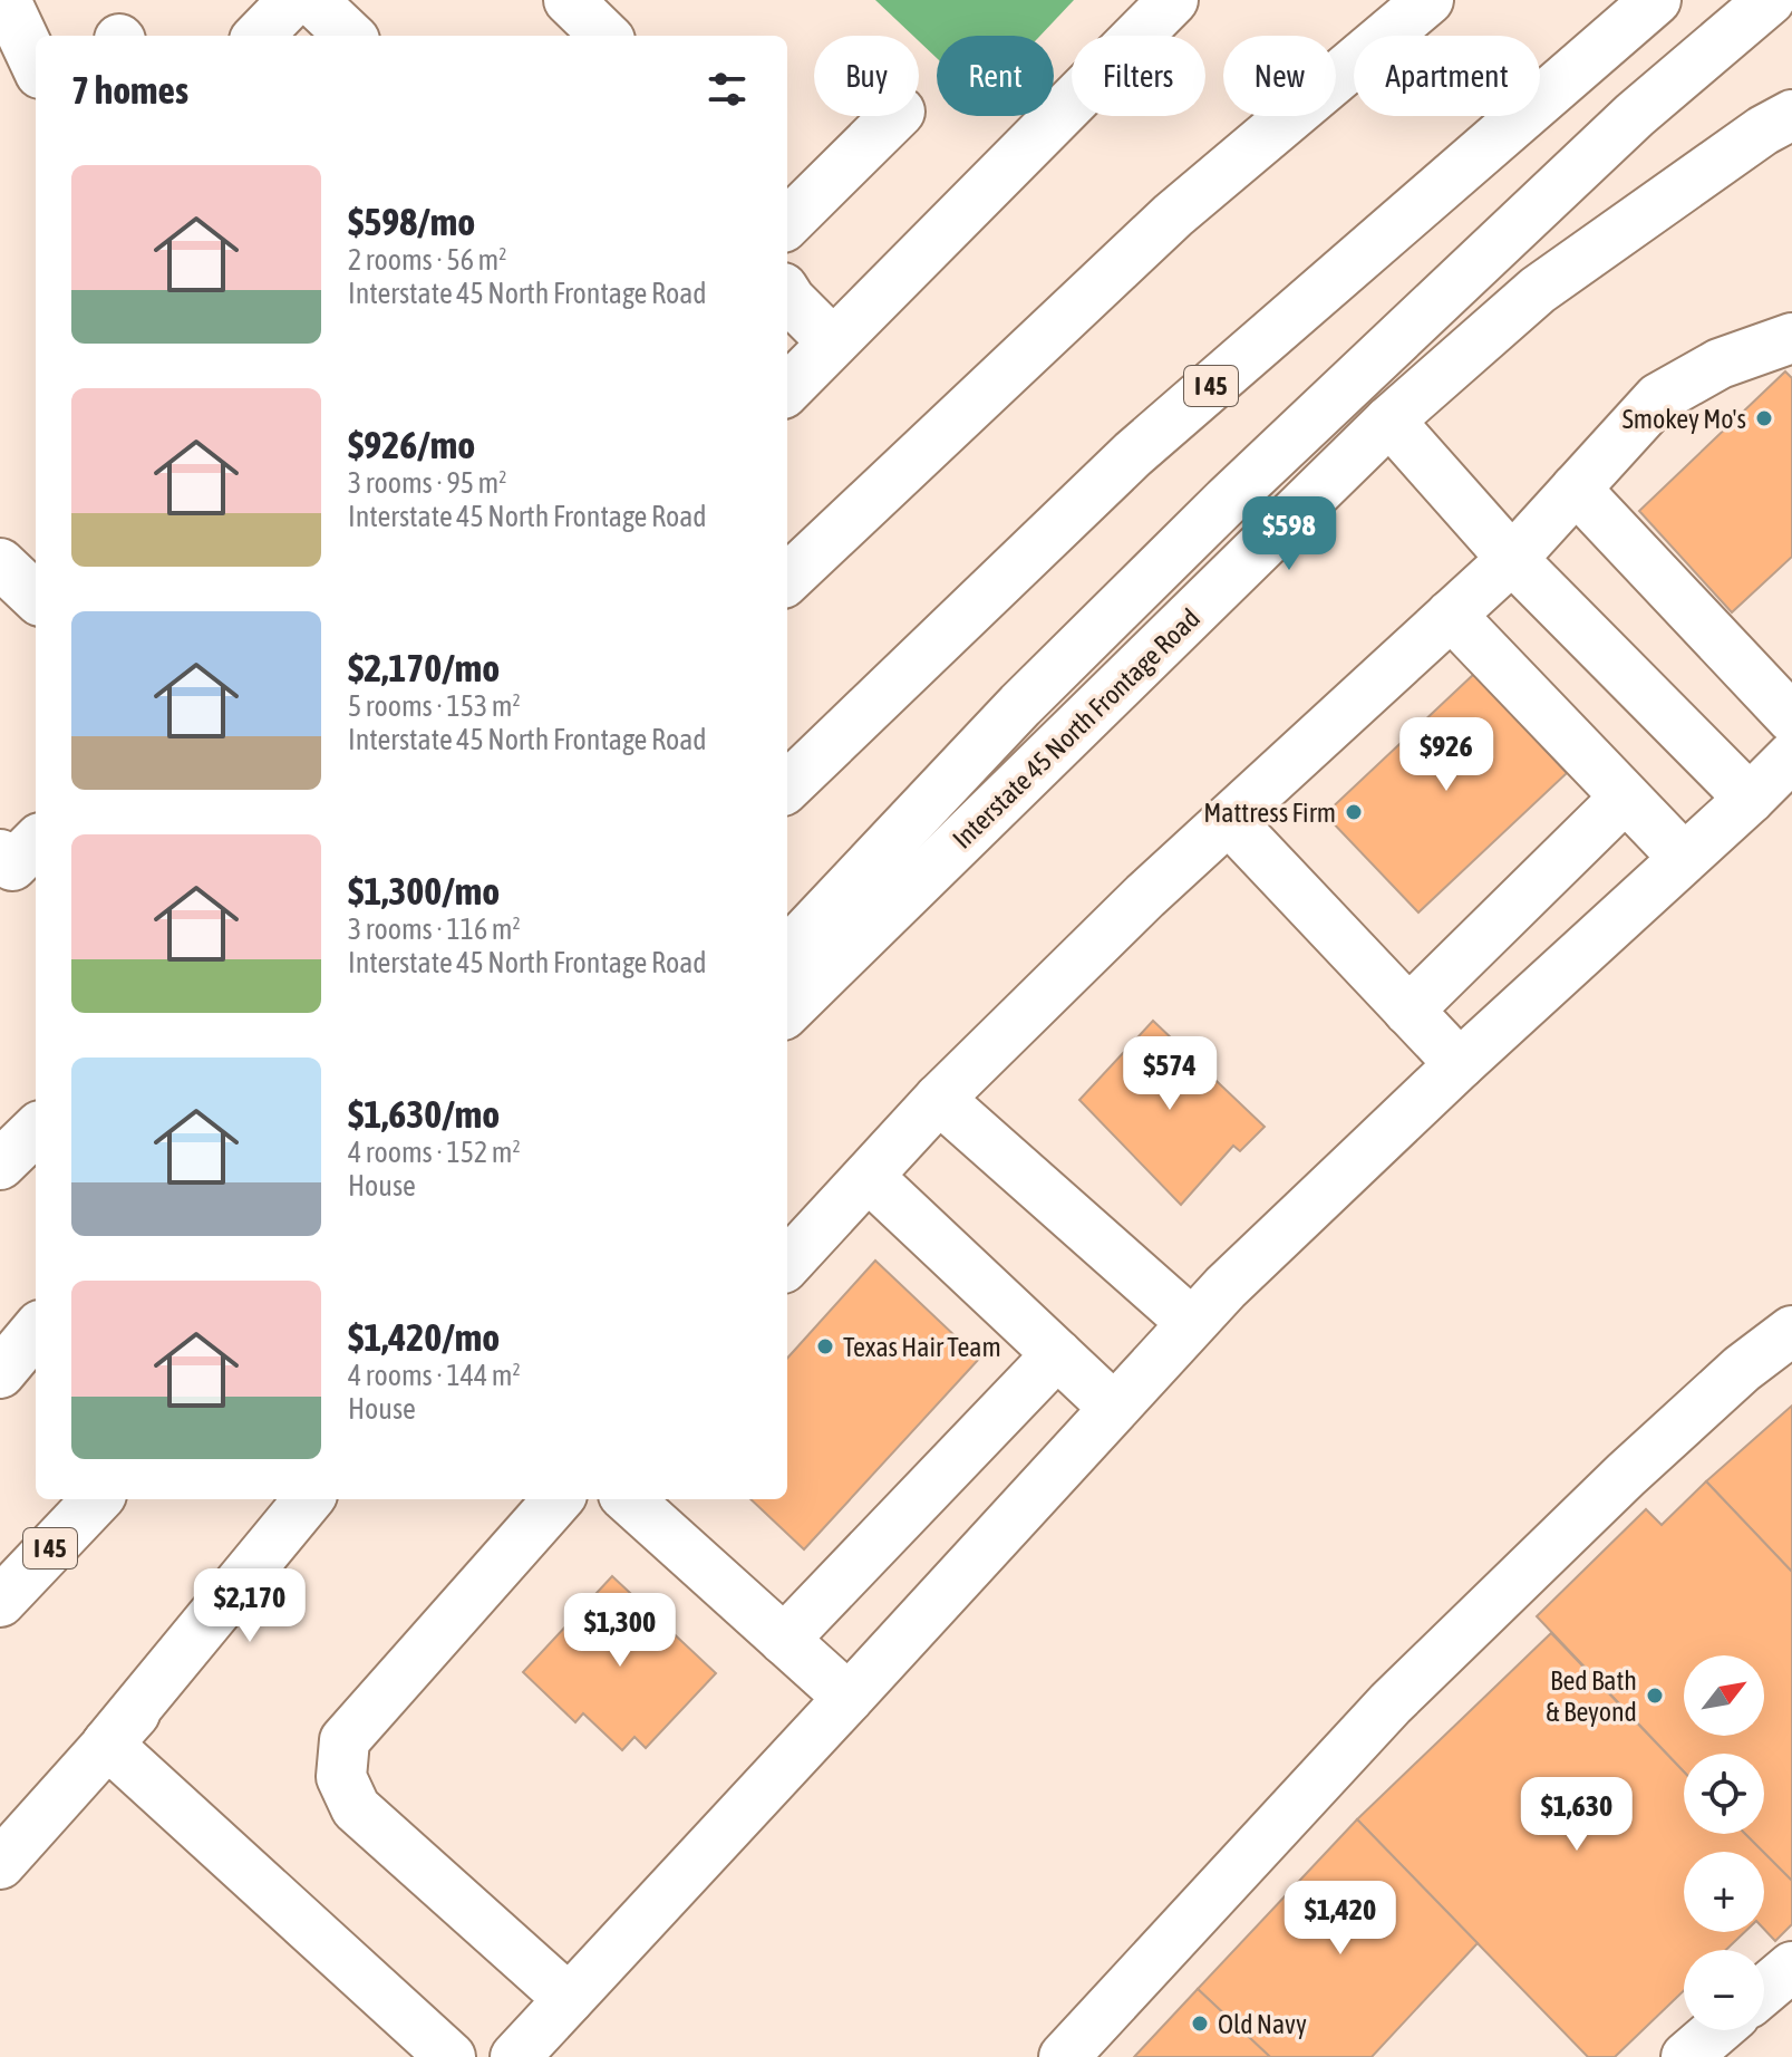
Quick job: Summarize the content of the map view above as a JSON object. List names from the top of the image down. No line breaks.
{"streets":{"main road":["I 45","Interstate 45 North Frontage Road"]},"places":["Smokey Mo's","Mattress Firm","Texas Hair Team","Bed Bath & Beyond","Old Navy"],"north":"top right","page":{"chip":["Buy","Rent","Filters","New","Apartment"],"heading":"7 homes","list":[{"name":"$598/mo","note":"2 rooms · 56 m² · Interstate 45 North Frontage Road"},{"name":"$926/mo","note":"3 rooms · 95 m² · Interstate 45 North Frontage Road"},{"name":"$2,170/mo","note":"5 rooms · 153 m² · Interstate 45 North Frontage Road"},{"name":"$1,300/mo","note":"3 rooms · 116 m² · Interstate 45 North Frontage Road"},{"name":"$1,630/mo","note":"4 rooms · 152 m² · House"},{"name":"$1,420/mo","note":"4 rooms · 144 m² · House"}],"price":["$598","$926","$574","$2,170","$1,300","$1,630","$1,420"],"map_buttons":["+","−"]}}
